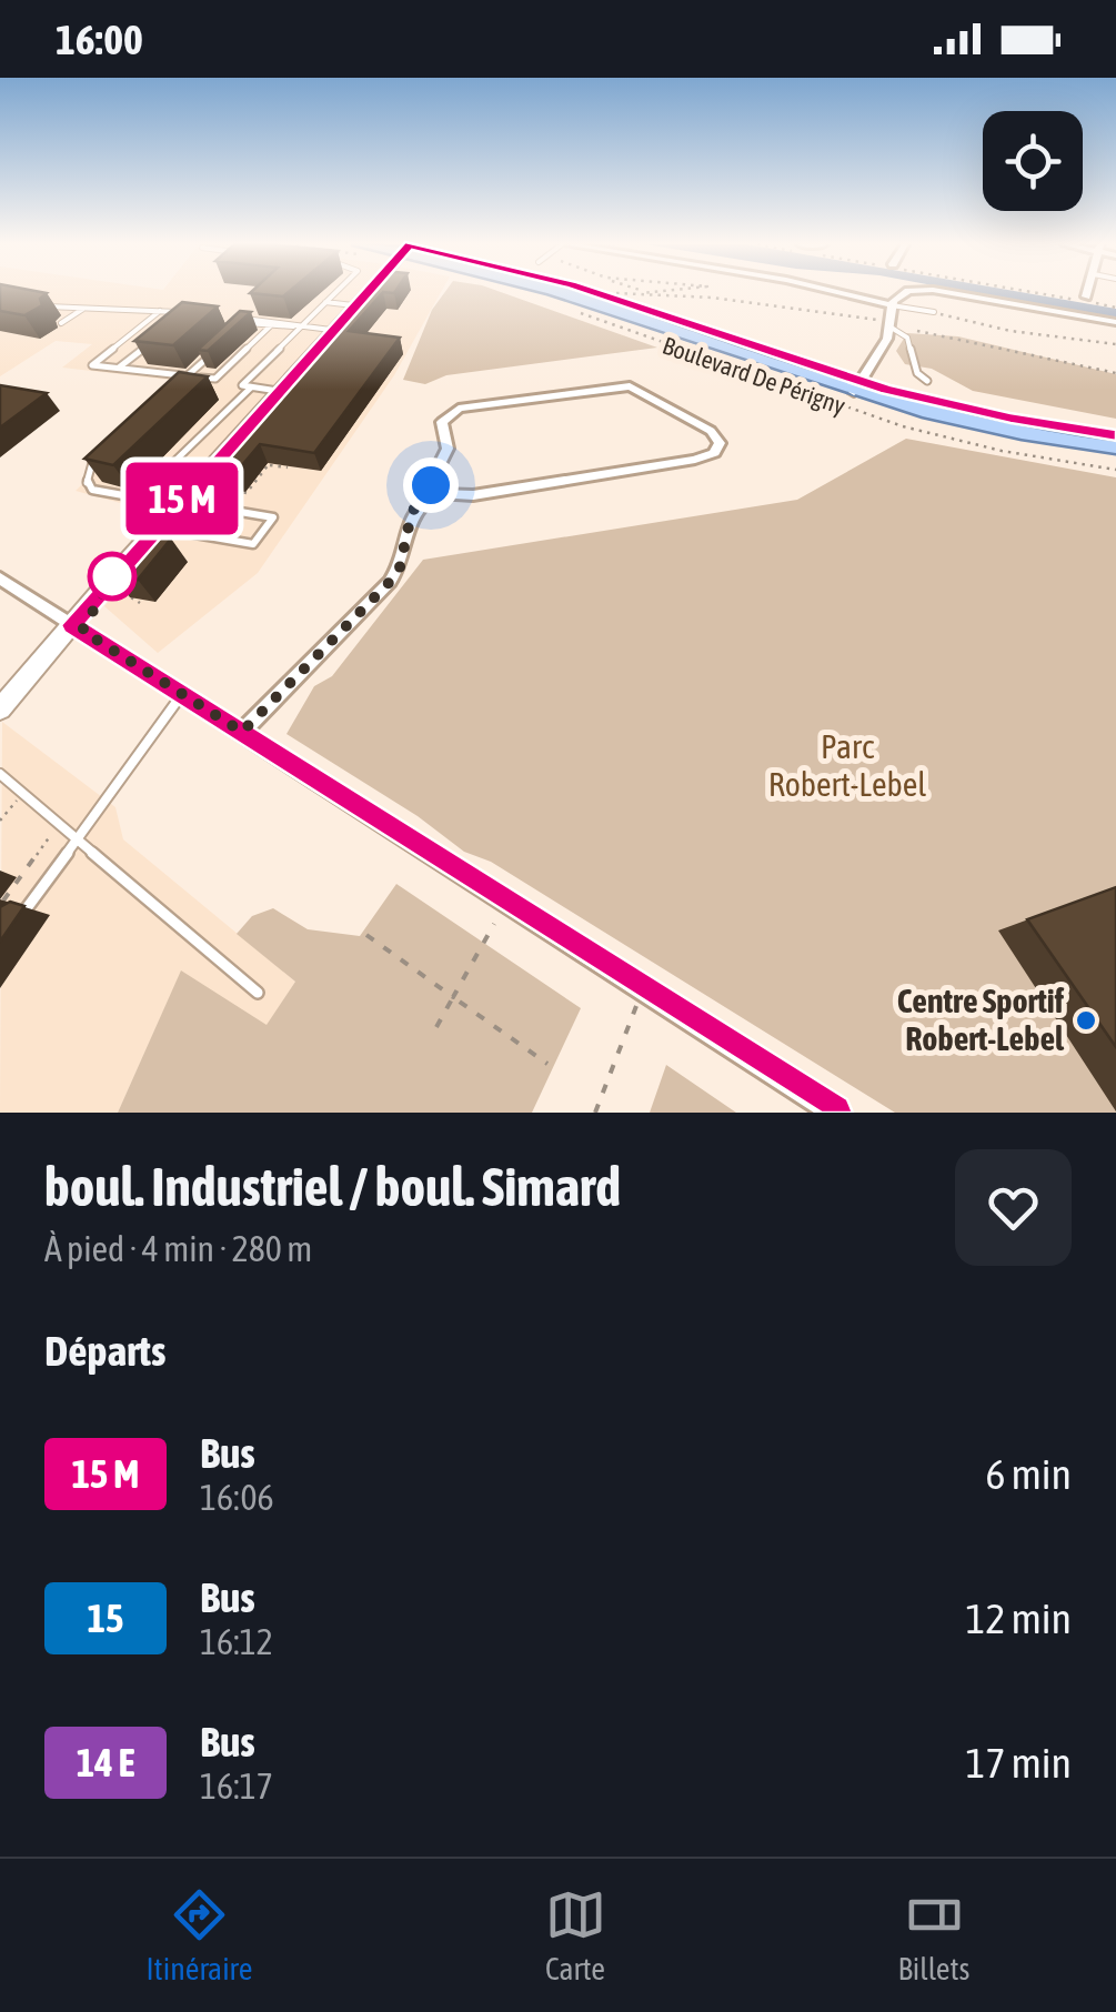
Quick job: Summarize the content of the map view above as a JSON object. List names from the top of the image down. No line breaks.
{"streets":{"main road":["Boulevard De Périgny"]},"parks":["Parc Robert-Lebel"],"places":["Centre Sportif Robert-Lebel"],"page":{"status":"16:00","on_map":"15 M","heading":[["boul. Industriel / boul. Simard","À pied · 4 min · 280 m"],"Départs"],"list":[{"mark":"15 M","name":"Bus","note":"16:06","value":"6 min"},{"mark":"15","name":"Bus","note":"16:12","value":"12 min"},{"mark":"14 E","name":"Bus","note":"16:17","value":"17 min"}],"tabs":["Itinéraire","Carte","Billets"]}}
